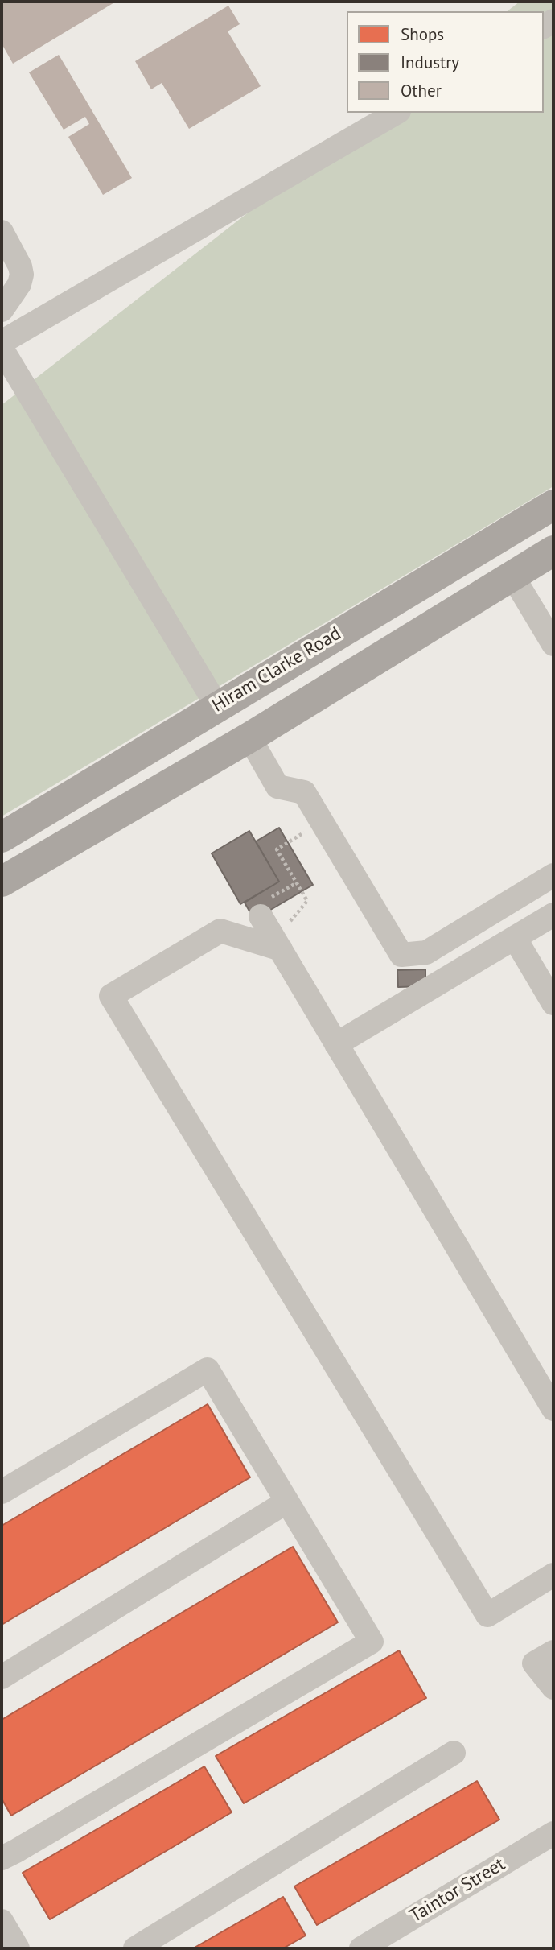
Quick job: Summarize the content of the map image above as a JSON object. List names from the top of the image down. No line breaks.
{"streets":{"main road":["Hiram Clarke Road"],"street":["Taintor Street"]},"legend":["Shops","Industry","Other"]}
